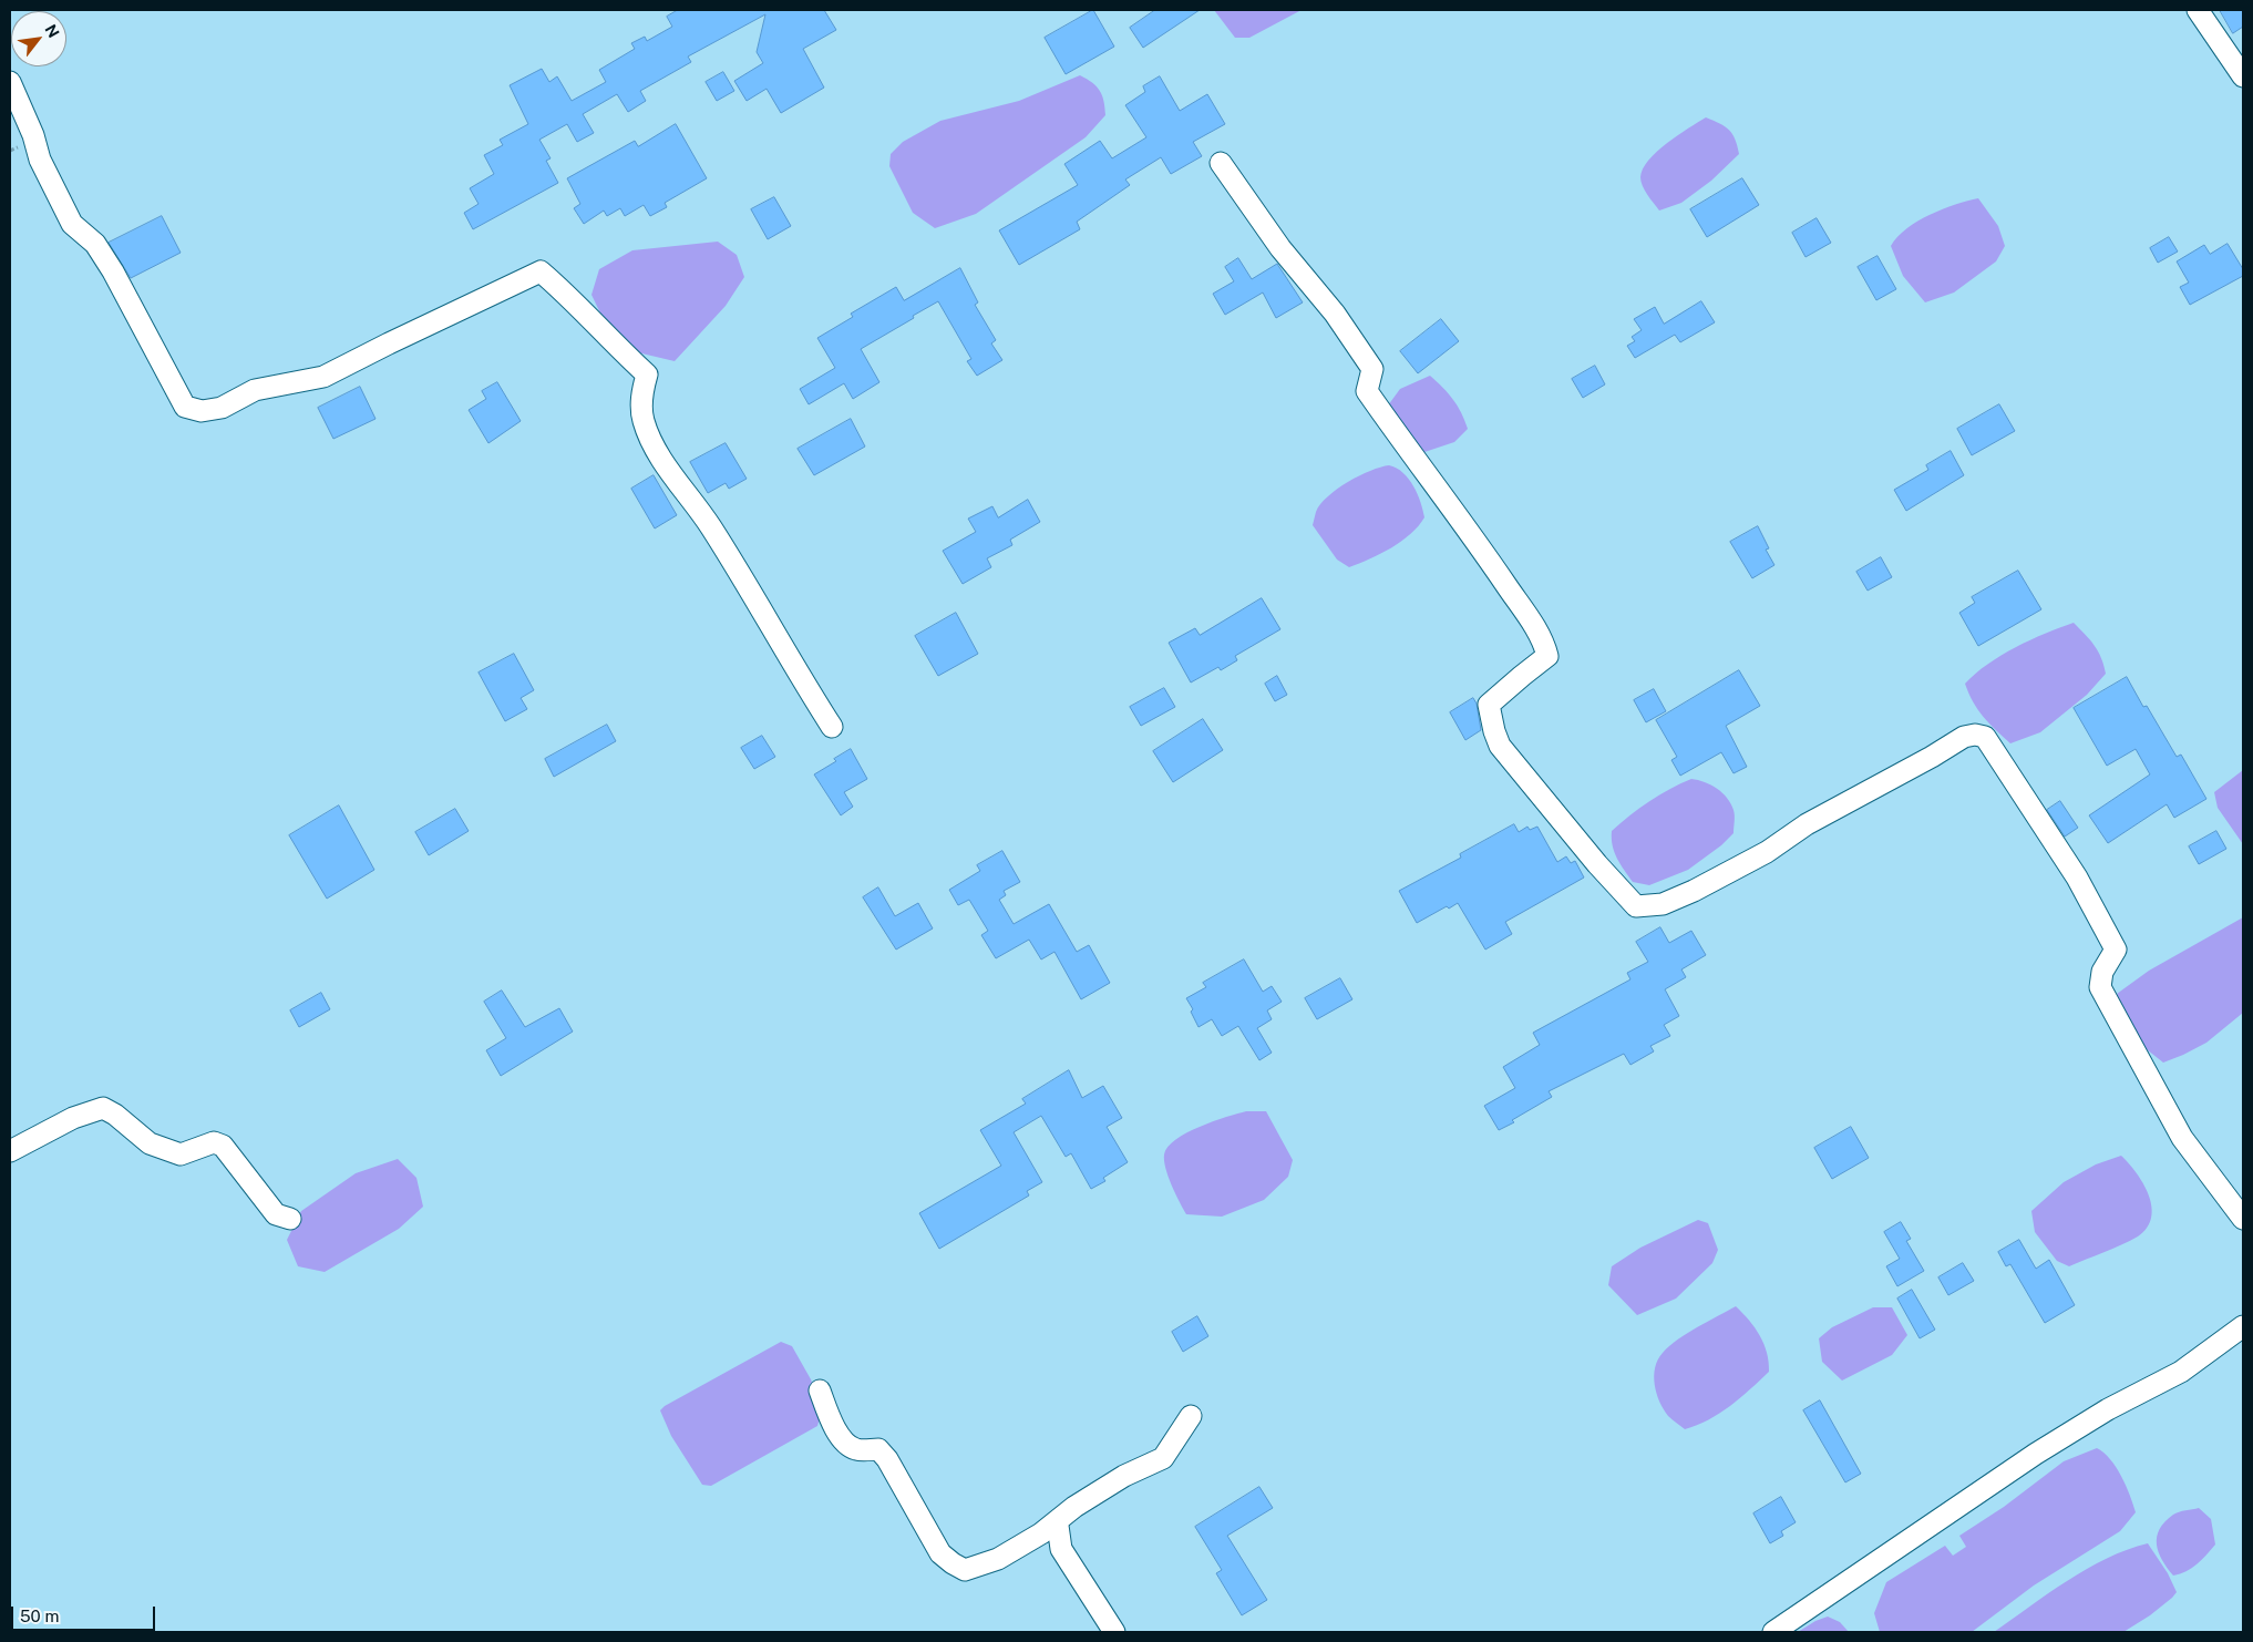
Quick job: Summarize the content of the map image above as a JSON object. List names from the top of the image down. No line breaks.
{"scale_bar":"50 m","north":"top right"}
